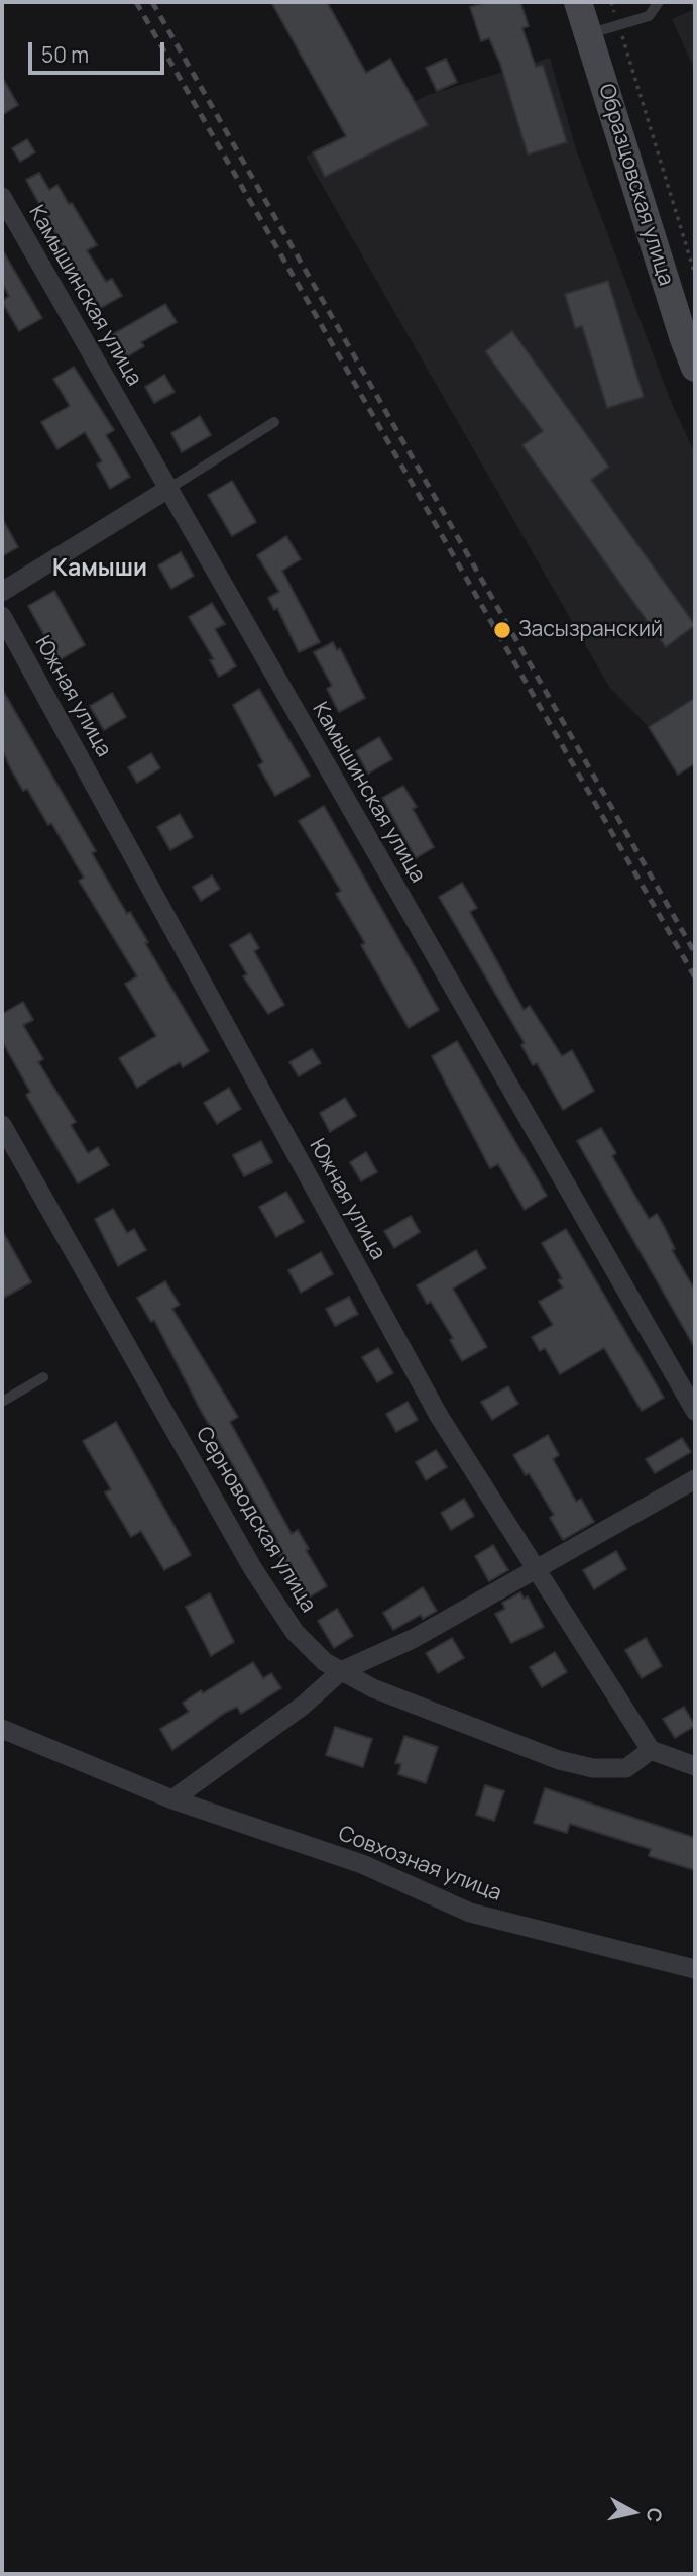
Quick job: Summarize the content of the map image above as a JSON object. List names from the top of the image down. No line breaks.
{"streets":{"main road":["Образцовская улица"],"street":["Камышинская улица","Южная улица","Серноводская улица","Совхозная улица"]},"crossings":[["Южная улица","Серноводская улица"]],"districts":["Камыши"],"places":["Засызранский"],"scale_bar":"50 m","north":"right"}
